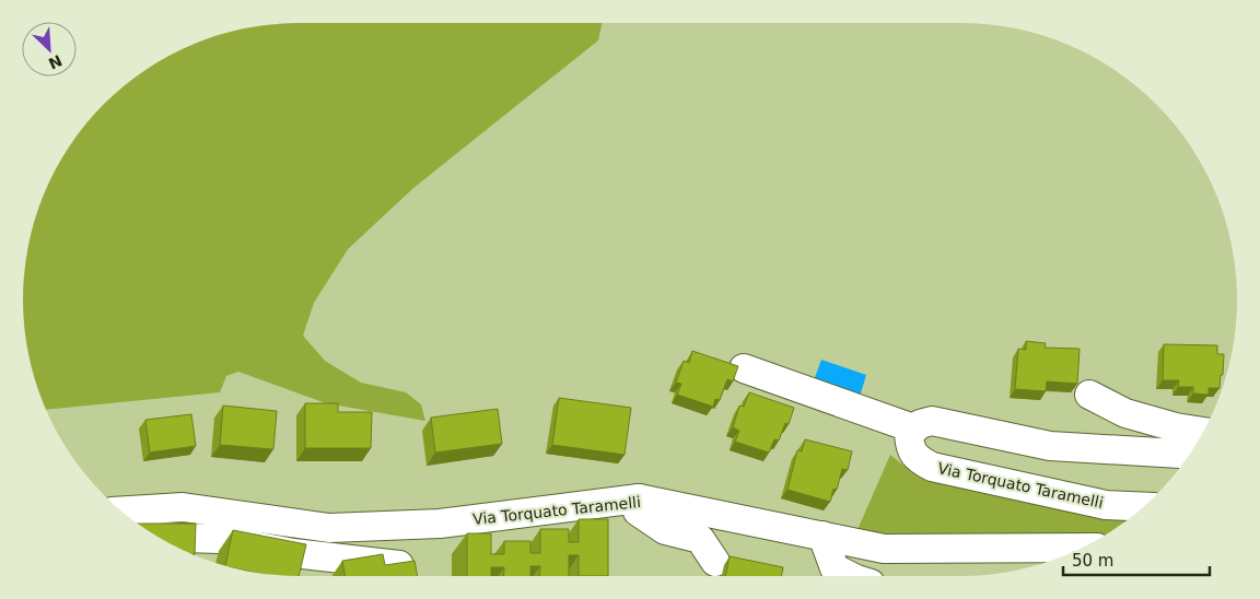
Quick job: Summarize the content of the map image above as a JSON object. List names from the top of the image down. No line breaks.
{"streets":{"street":["Via Torquato Taramelli"]},"scale_bar":"50 m","north":"bottom right"}
